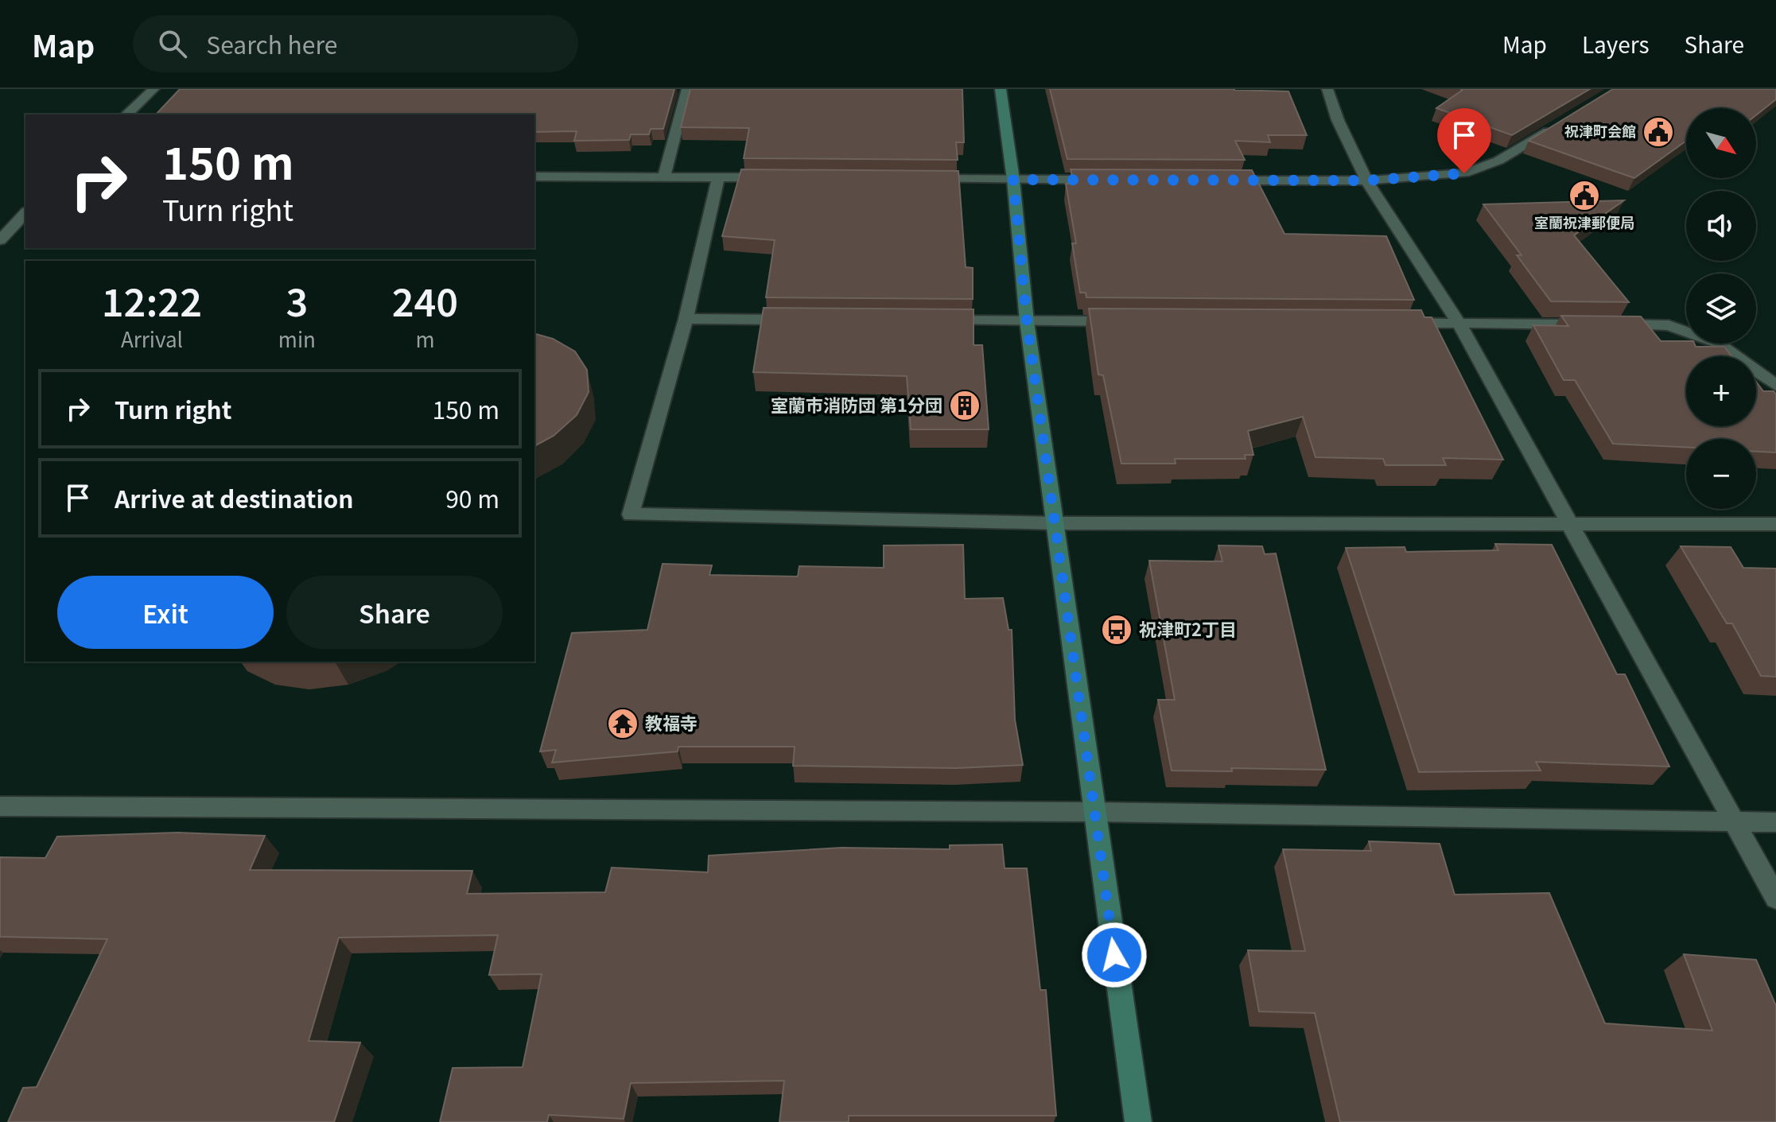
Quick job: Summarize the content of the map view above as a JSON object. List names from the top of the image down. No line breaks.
{"places":{"public building":["祝津町会館","室蘭祝津郵便局"],"building":["室蘭市消防団 第1分団"],"bus stop":["祝津町2丁目"],"temple":["教福寺"]},"north":"bottom right","page":{"header":"Map","search":"Search here","nav":["Map","Layers","Share"],"map_buttons":["+","−"],"turn":["150 m","Turn right"],"eta":["12:22","Arrival","3","min","240","m"],"list":[{"name":"Turn right","value":"150 m"},{"name":"Arrive at destination","value":"90 m"}],"buttons":["Exit","Share"]}}
